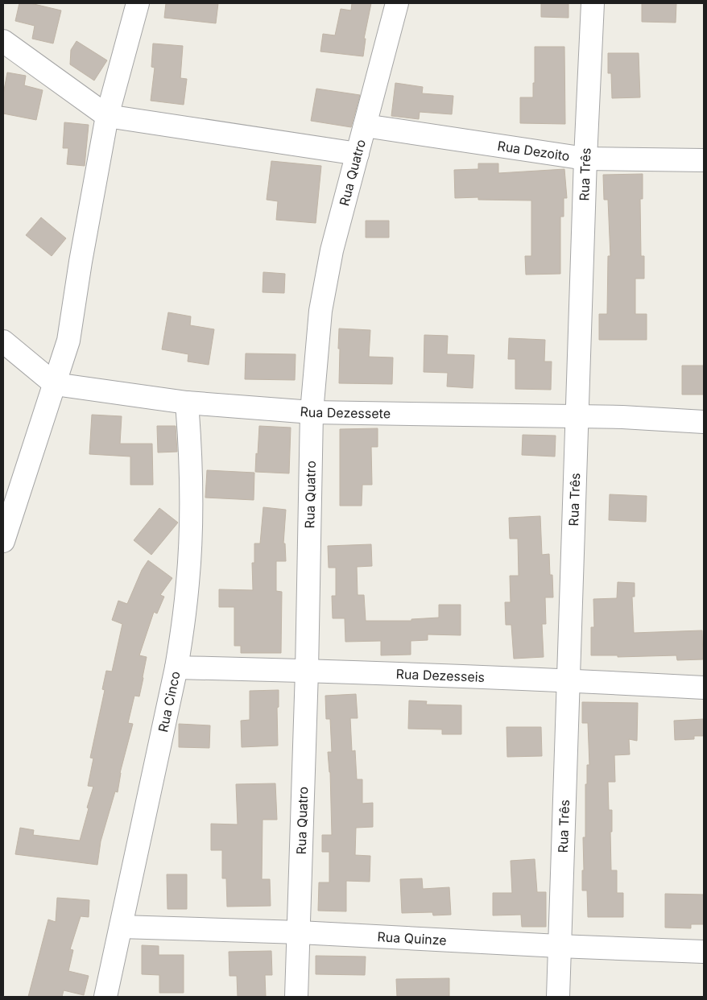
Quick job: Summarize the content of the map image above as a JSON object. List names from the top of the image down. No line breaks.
{"streets":{"street":["Rua Dezoito","Rua Quatro","Rua Três","Rua Dezessete","Rua Dezesseis","Rua Cinco","Rua Quinze"]},"crossings":[["Rua Dezoito","Rua Quatro"],["Rua Dezoito","Rua Três"],["Rua Quatro","Rua Dezessete"],["Rua Quatro","Rua Dezesseis"],["Rua Quatro","Rua Quinze"],["Rua Três","Rua Dezessete"],["Rua Três","Rua Dezesseis"],["Rua Três","Rua Quinze"],["Rua Dezessete","Rua Cinco"],["Rua Dezesseis","Rua Cinco"],["Rua Cinco","Rua Quinze"]]}
